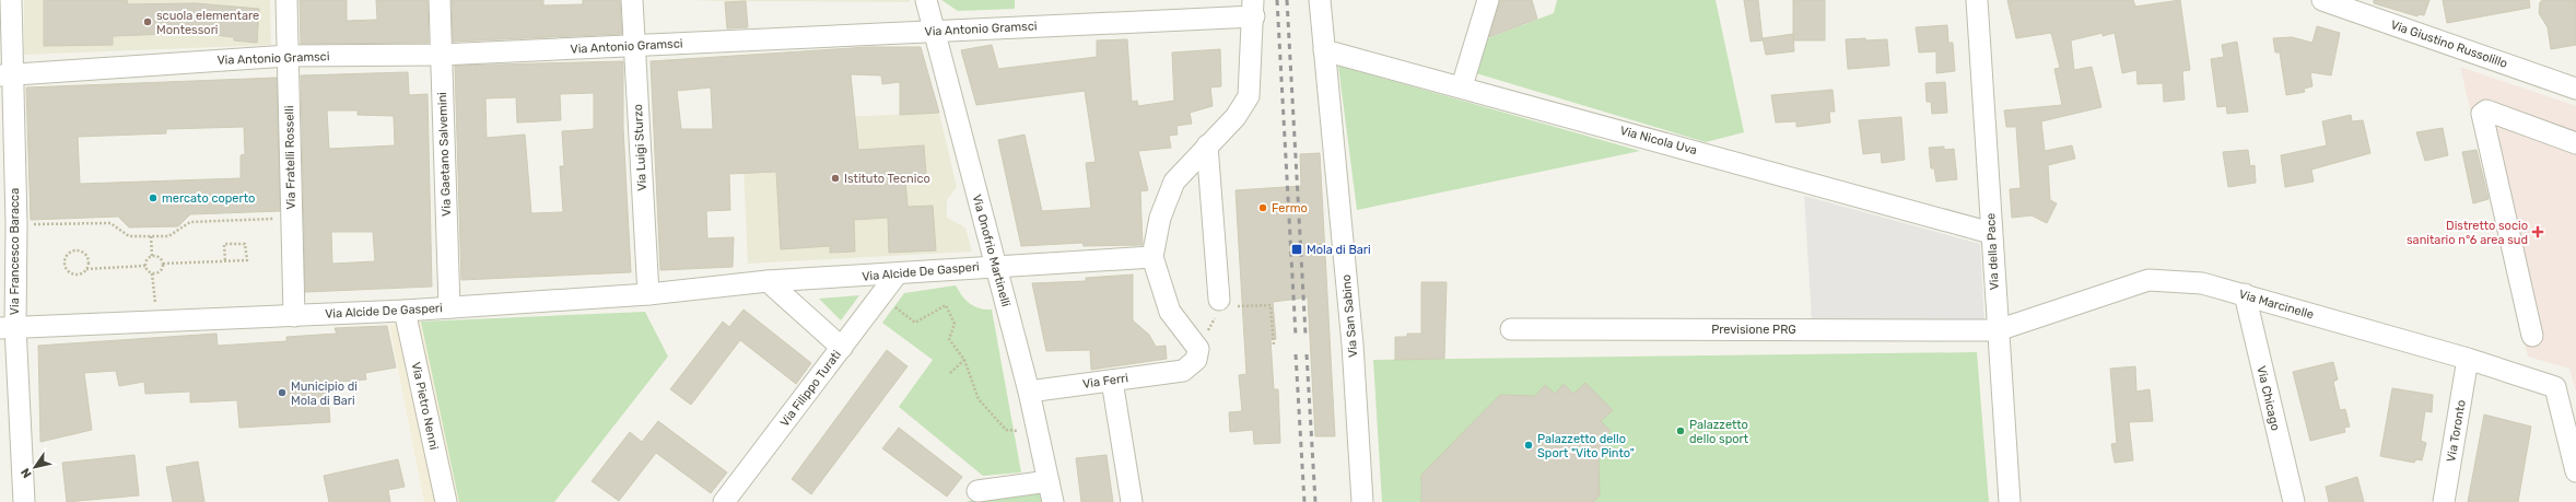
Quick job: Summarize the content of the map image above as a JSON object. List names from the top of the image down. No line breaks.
{"streets":{"street":["Via Antonio Gramsci","Via Giustino Russolillo","Via Nicola Uva","Via Luigi Sturzo","Via Gaetano Salvemini","Via Fratelli Rosselli","Via Onofrio Martinelli","Via Francesco Baracca","Via della Pace","Via Alcide De Gasperi","Via Marcinelle","Via San Sabino","Previsione PRG","Via Ferri","Via Filippo Turati","Via Chicago","Via Pietro Nenni","Via Toronto"]},"crossings":[["Via Antonio Gramsci","Via Luigi Sturzo"],["Via Antonio Gramsci","Via Gaetano Salvemini"],["Via Antonio Gramsci","Via Fratelli Rosselli"],["Via Antonio Gramsci","Via Onofrio Martinelli"],["Via Antonio Gramsci","Via Francesco Baracca"],["Via Nicola Uva","Via della Pace"],["Via Nicola Uva","Via San Sabino"],["Via Luigi Sturzo","Via Alcide De Gasperi"],["Via Gaetano Salvemini","Via Alcide De Gasperi"],["Via Fratelli Rosselli","Via Alcide De Gasperi"],["Via Onofrio Martinelli","Via Alcide De Gasperi"],["Via Onofrio Martinelli","Via Ferri"],["Via Francesco Baracca","Via Alcide De Gasperi"],["Via della Pace","Via Marcinelle"],["Via della Pace","Previsione PRG"],["Via Alcide De Gasperi","Via Filippo Turati"],["Via Alcide De Gasperi","Via Pietro Nenni"],["Via Marcinelle","Previsione PRG"],["Via Marcinelle","Via Chicago"],["Via Marcinelle","Via Toronto"]],"places":{"other":["scuola elementare Montessori","Istituto Tecnico","mercato coperto","Fermo","Municipio di Mola di Bari","Palazzetto dello sport","Palazzetto dello Sport \"Vito Pinto\""],"health":["Distretto socio sanitario n°6 area sud"],"transit":["Mola di Bari"]},"north":"bottom left"}
